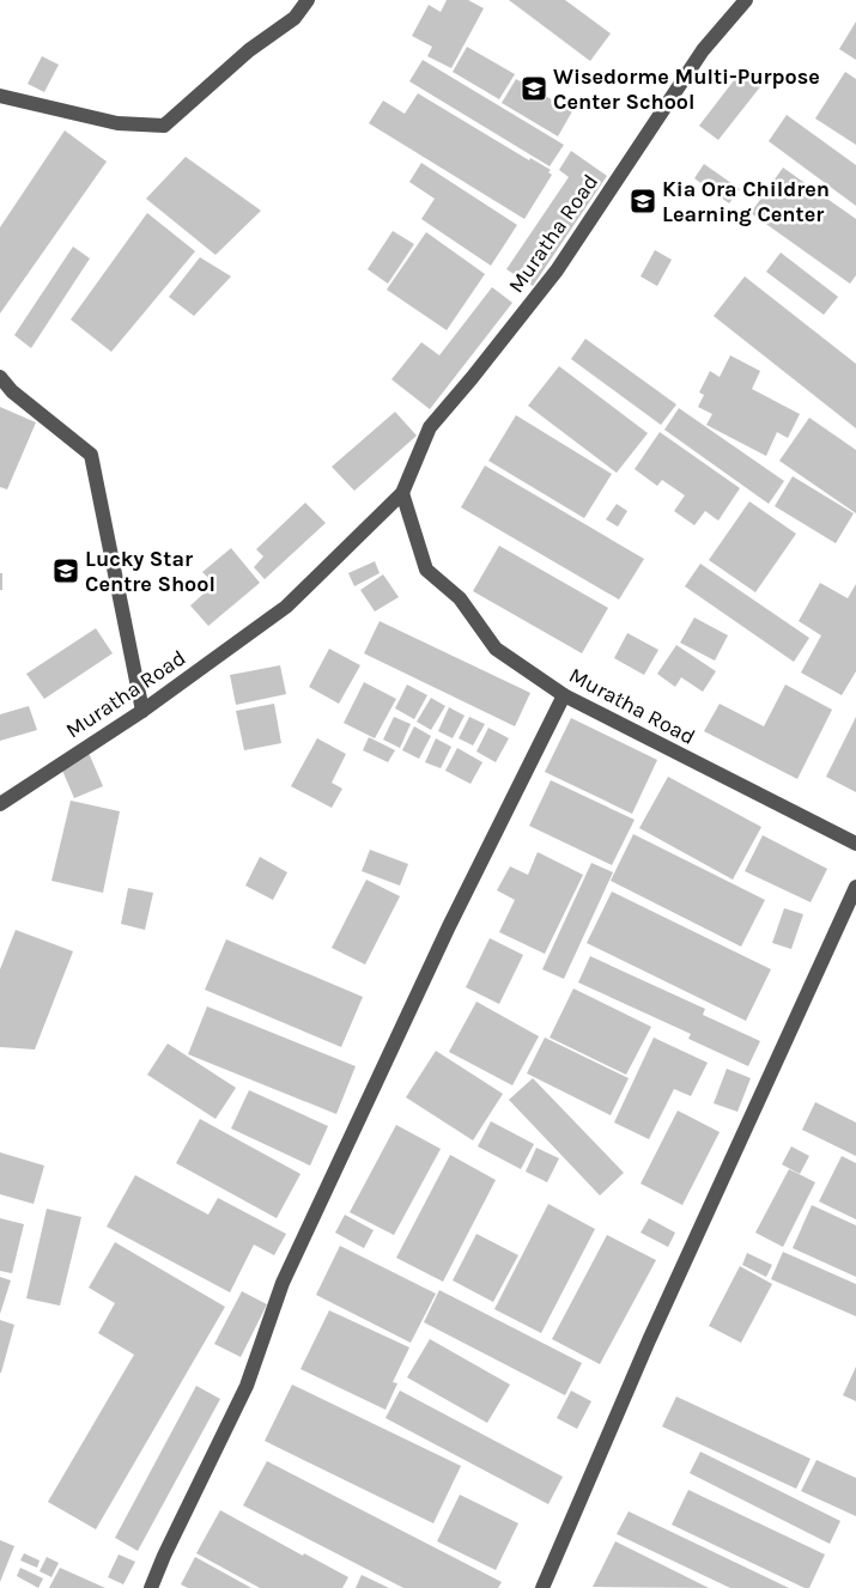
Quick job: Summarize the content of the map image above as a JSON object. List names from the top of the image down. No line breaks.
{"streets":{"street":["Muratha Road"]},"places":{"school or university":["Wisedorme Multi-Purpose Center School","Kia Ora Children Learning Center","Lucky Star Centre Shool"]}}
